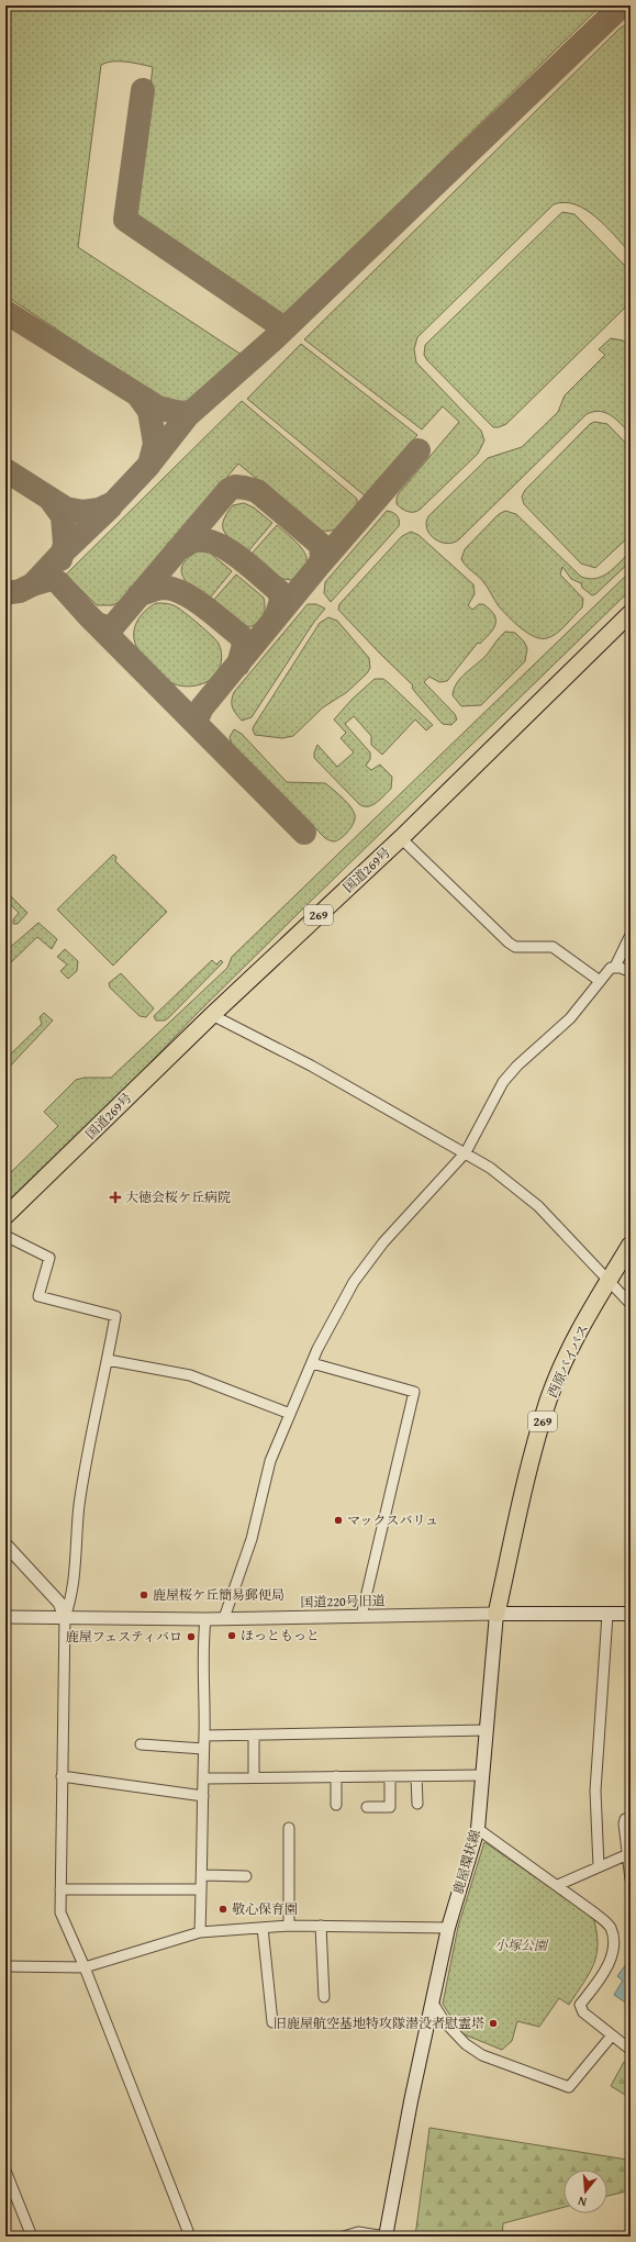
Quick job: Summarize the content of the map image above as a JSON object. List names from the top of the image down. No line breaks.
{"streets":{"highway":["国道269号","269","西原バイパス"],"main road":["鹿屋環状線"],"street":["国道220号旧道"]},"crossings":[["西原バイパス","国道220号旧道"],["西原バイパス","鹿屋環状線"],["国道220号旧道","鹿屋環状線"]],"parks":["小塚公園"],"places":{"health":["大徳会桜ケ丘病院"],"other":["マックスバリュ","鹿屋桜ケ丘簡易郵便局","ほっともっと","鹿屋フェスティバロ","敬心保育園","旧鹿屋航空基地特攻隊潜没者慰霊塔"]},"north":"bottom"}
